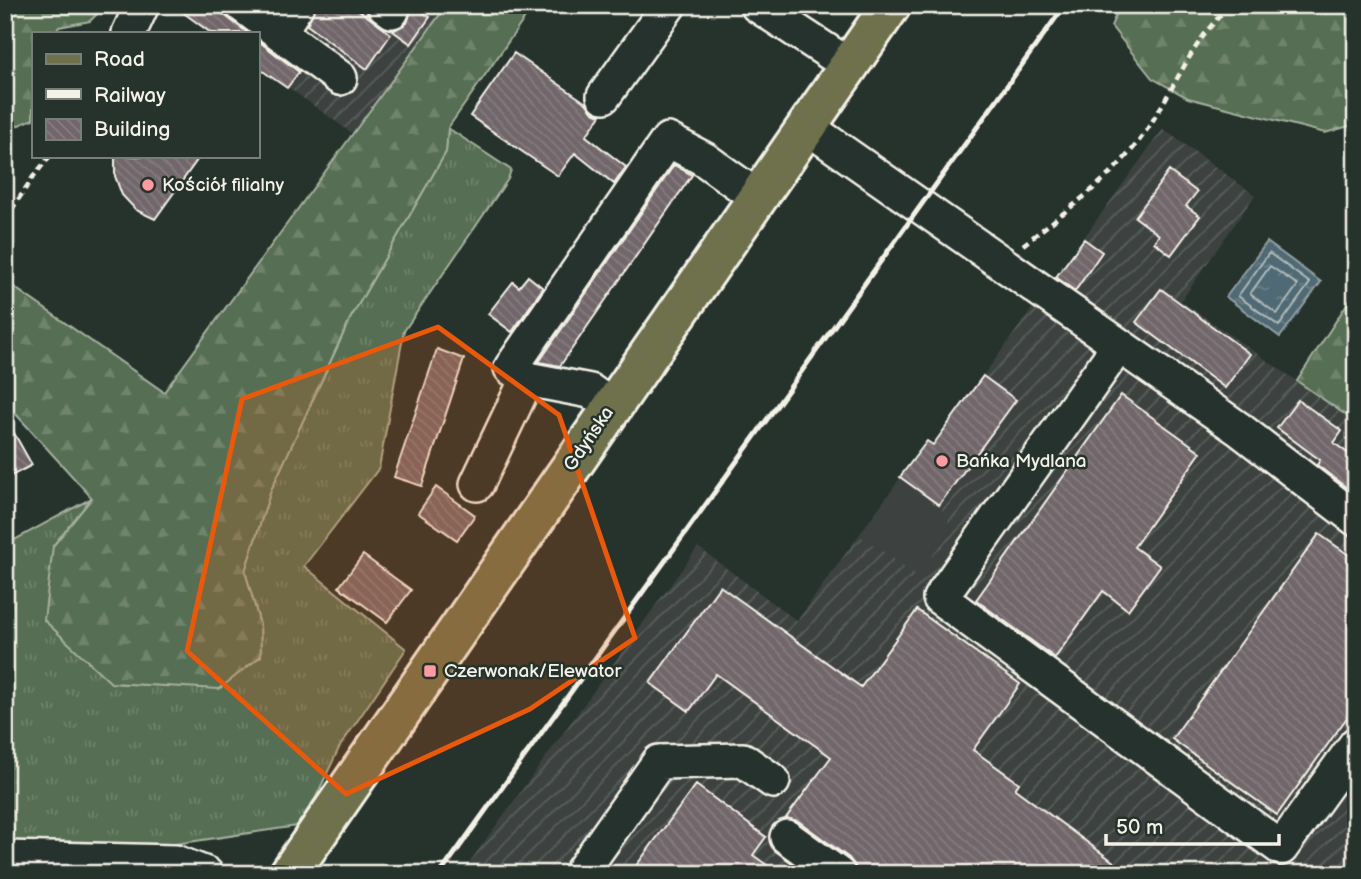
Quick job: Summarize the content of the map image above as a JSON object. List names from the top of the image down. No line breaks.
{"streets":{"main road":["Gdyńska"]},"places":{"other":["Kościół filialny","Bańka Mydlana"],"transit":["Czerwonak/Elewator"]},"legend":["Road","Railway","Building"],"scale_bar":"50 m"}
